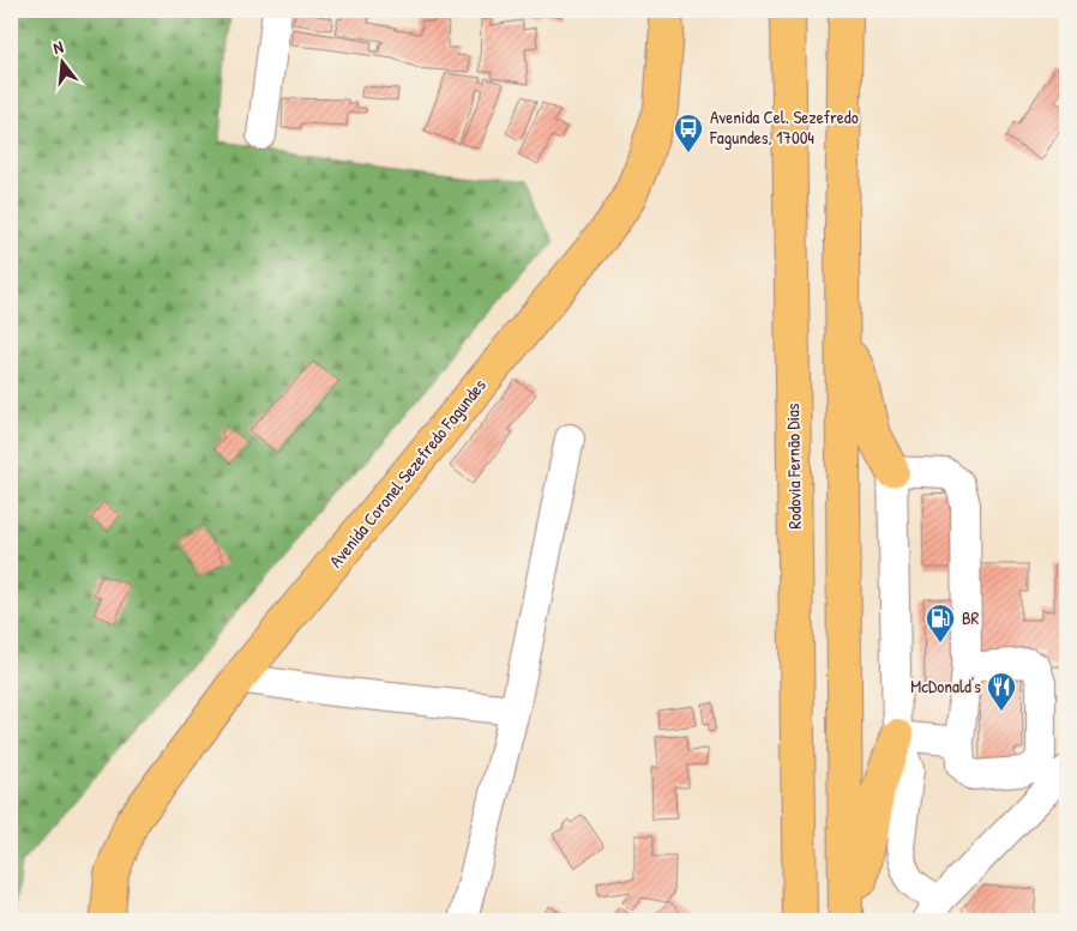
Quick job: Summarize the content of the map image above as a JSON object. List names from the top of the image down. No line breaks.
{"streets":{"main road":["Rodovia Fernão Dias","Avenida Coronel Sezefredo Fagundes"]},"places":{"bus stop":["Avenida Cel. Sezefredo Fagundes, 17004"],"fuel station":["BR"],"restaurant":["McDonald's"]},"north":"top"}
